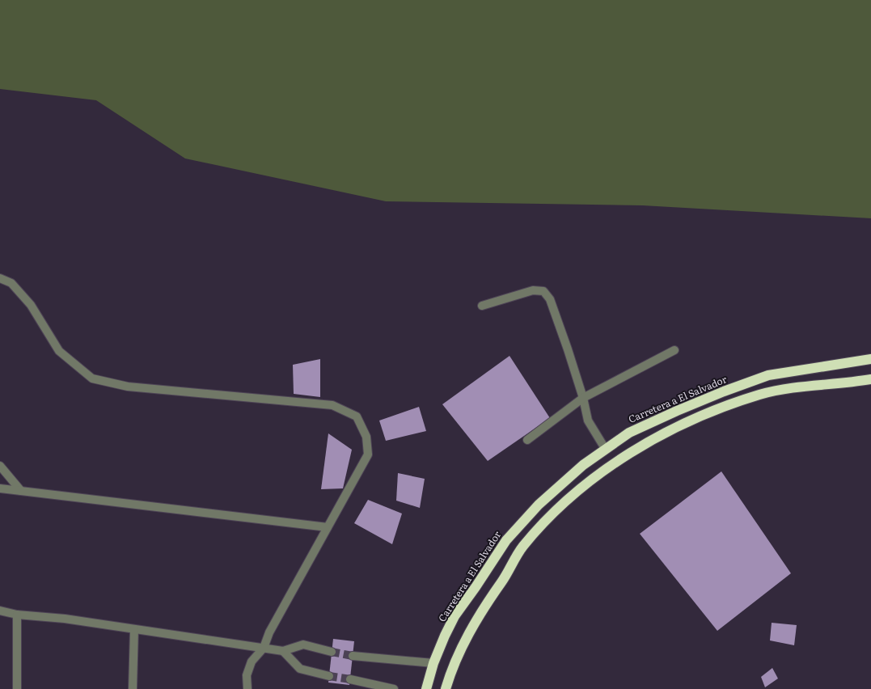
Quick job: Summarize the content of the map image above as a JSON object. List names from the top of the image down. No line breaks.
{"streets":{"highway":["Carretera a El Salvador"]}}
